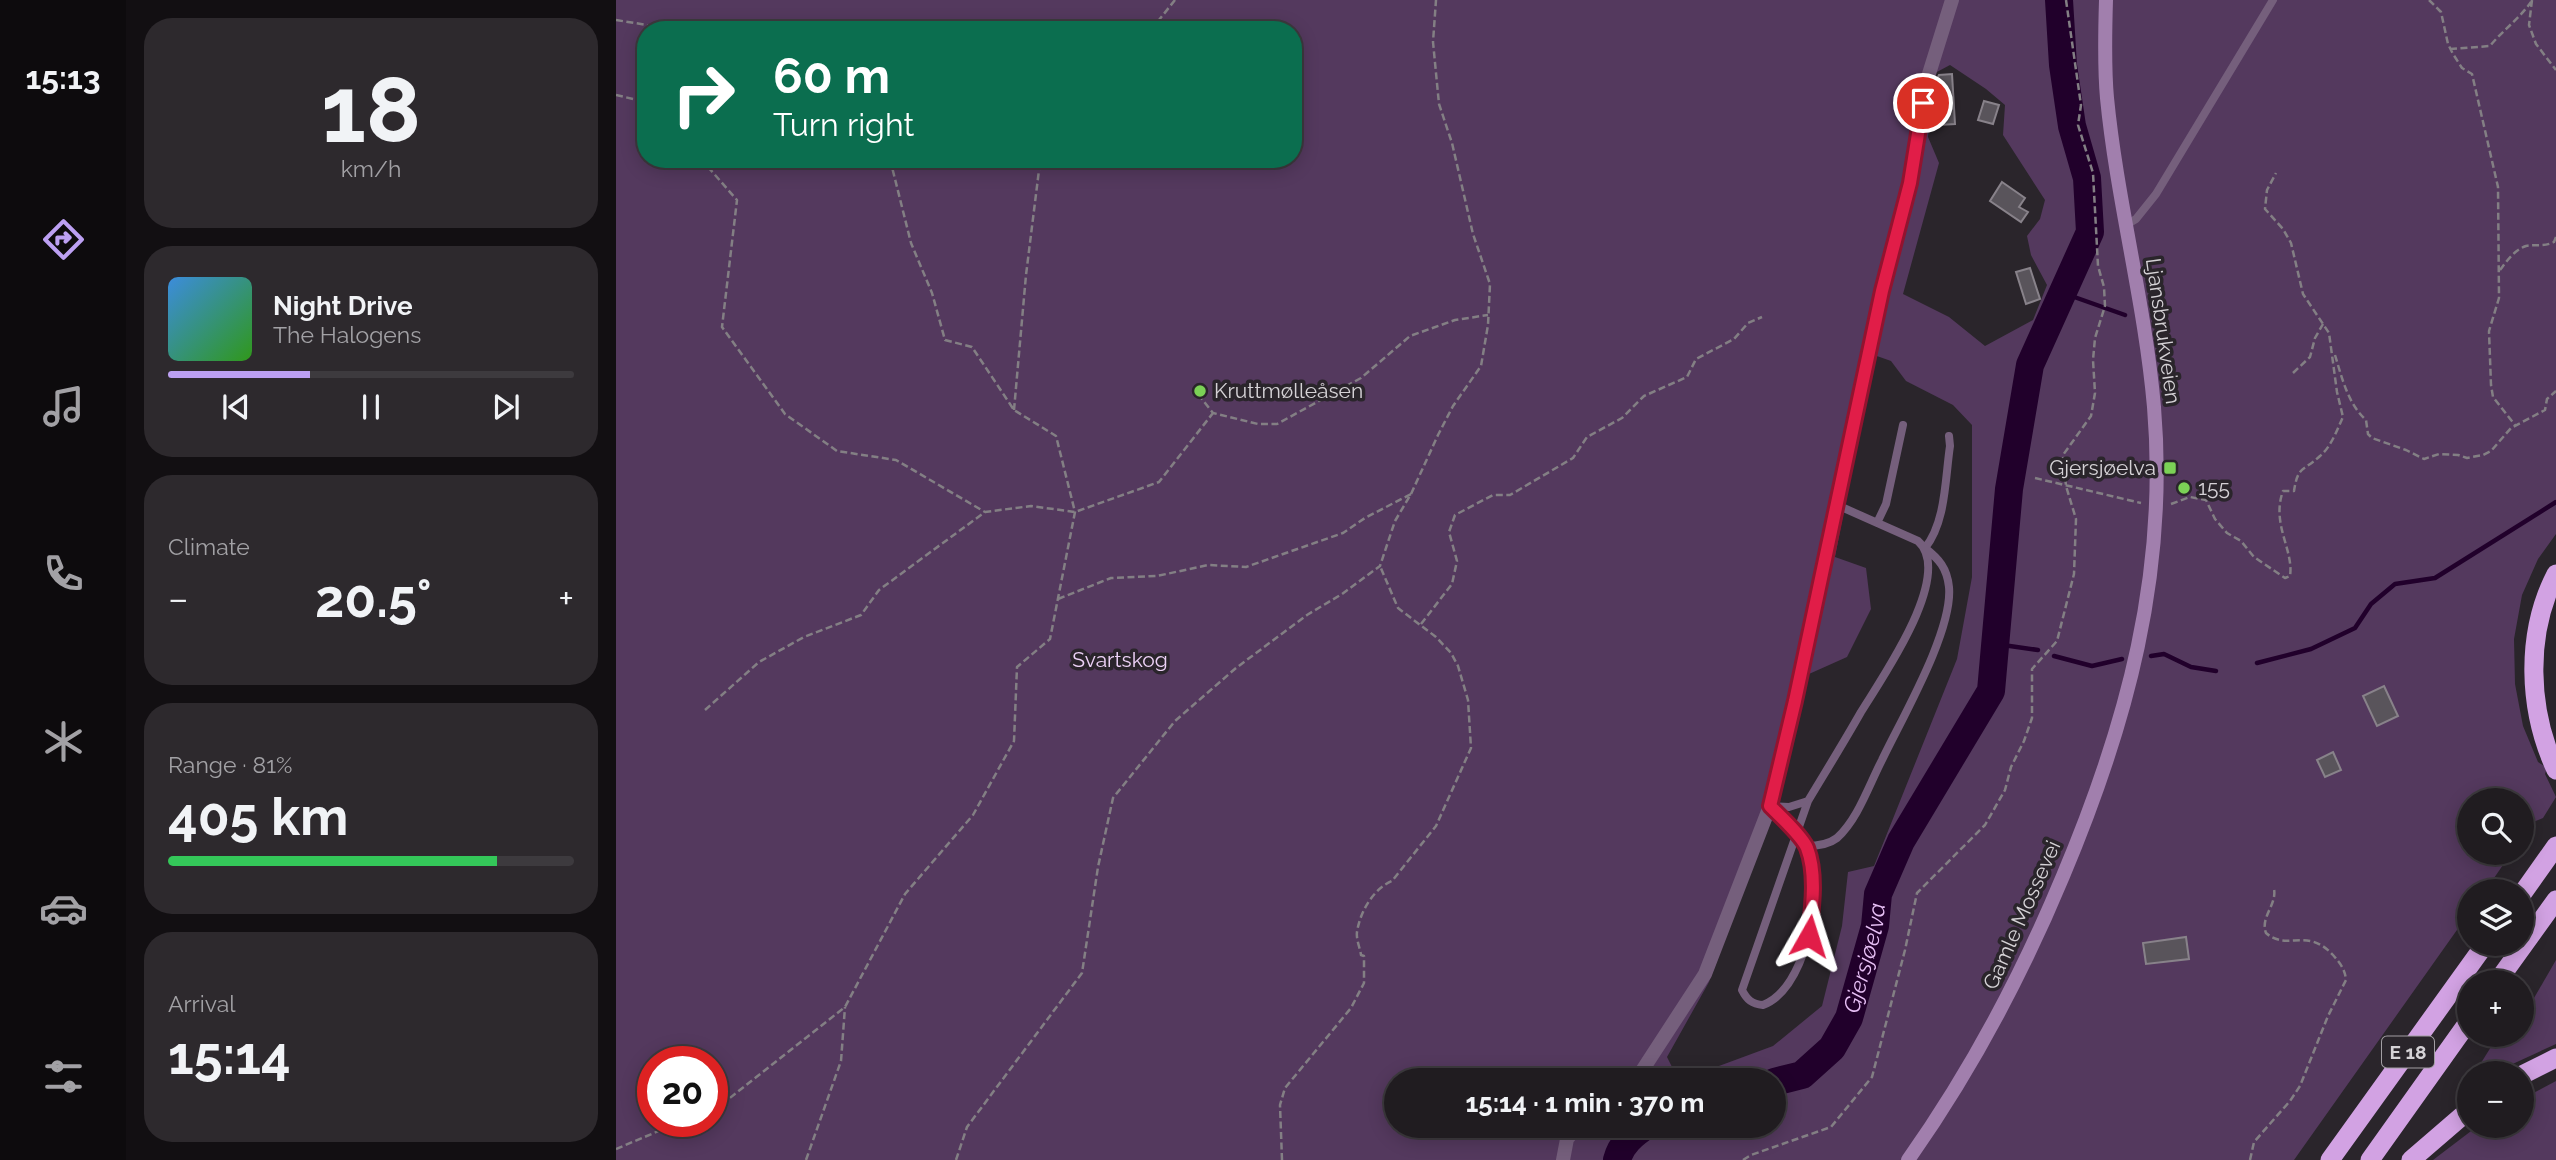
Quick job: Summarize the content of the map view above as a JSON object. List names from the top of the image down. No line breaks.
{"streets":{"highway":["E 18"],"main road":["Ljansbrukveien","Gamle Mossevei"]},"crossings":[["Ljansbrukveien","Gamle Mossevei"]],"water":["Gjersjøelva"],"parks":["Svartskog"],"places":{"other":["Kruttmølleåsen","155"],"transit":["Gjersjøelva"]},"page":{"tabs":"15:13","tile":[["18","km/h"],"Climate",["Range · 81%","405 km"],["Arrival","15:14"]],"turn":["60 m","Turn right"],"song":["Night Drive","The Halogens"],"heat":["−","20.5°","+"],"map_buttons":["+","−"],"limit":"20","trip":"15:14 · 1 min · 370 m"}}
